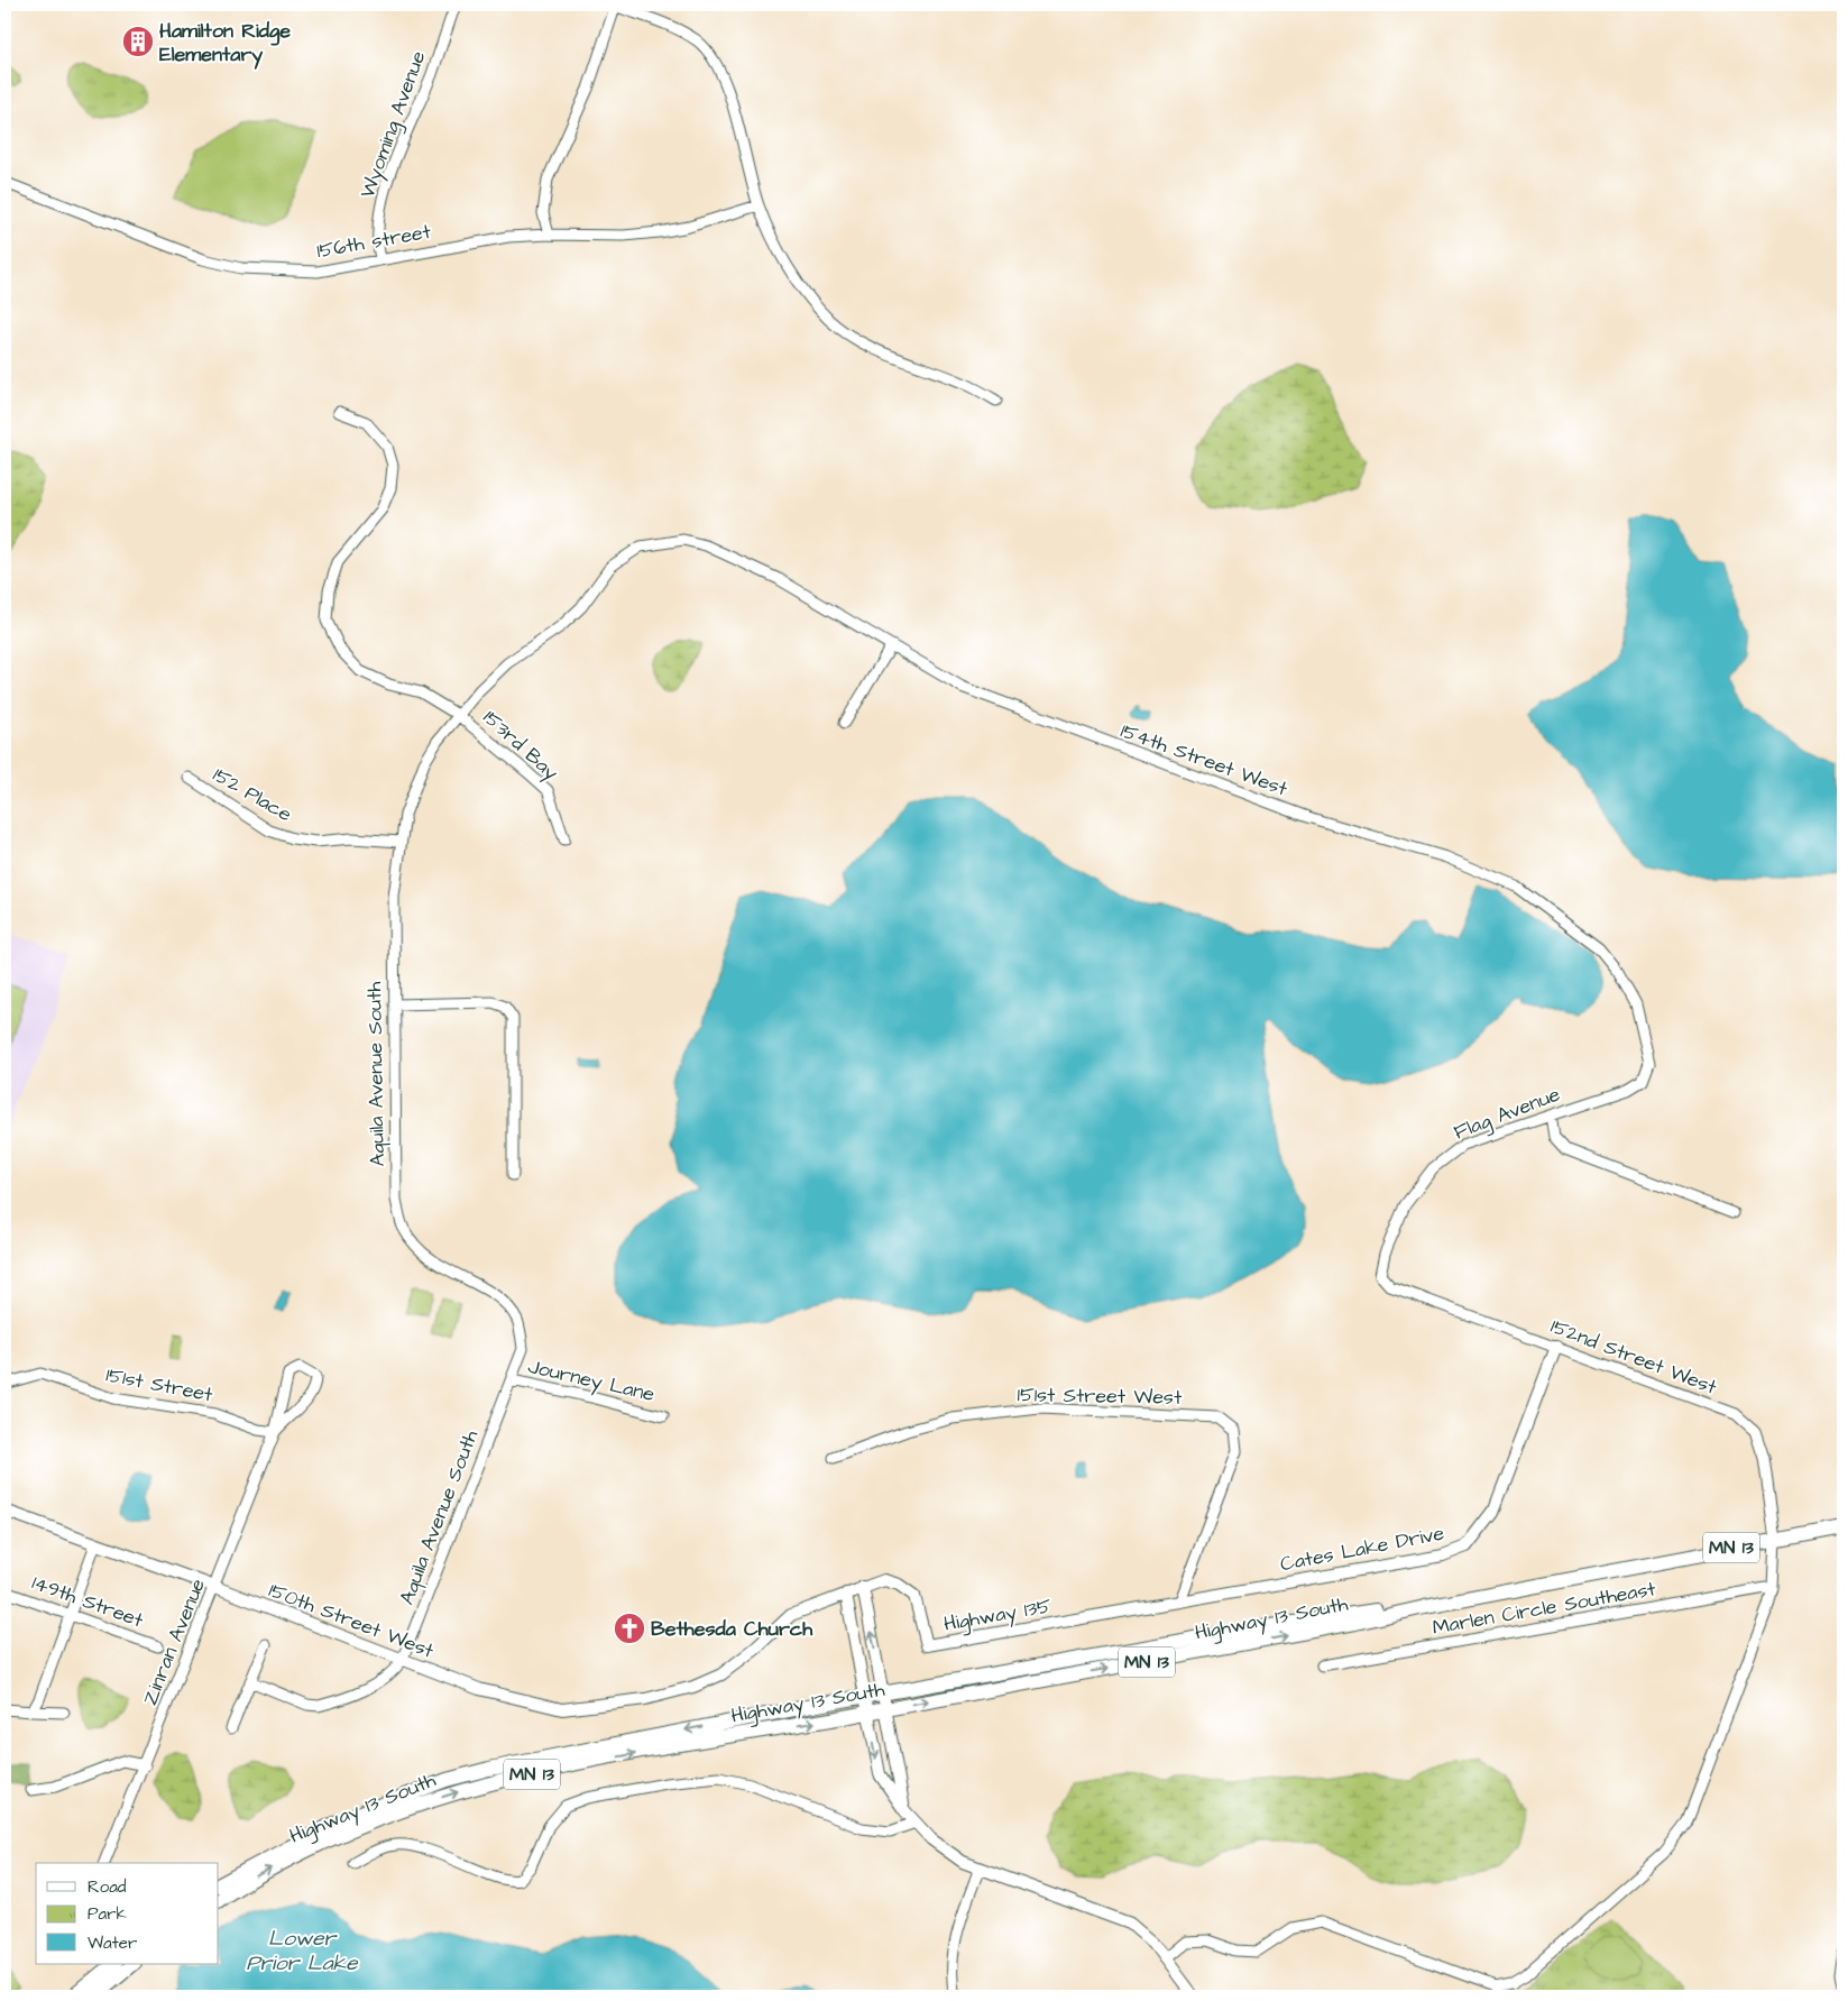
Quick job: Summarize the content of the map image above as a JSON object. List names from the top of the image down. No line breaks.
{"streets":{"main road":["MN 13","Highway 13 South"],"street":["Wyoming Avenue","156th street","153rd Bay","154th Street West","152 Place","Aquila Avenue South","Flag Avenue","152nd Street West","Journey Lane","151st Street","151st Street West","Cates Lake Drive","149th Street","Marlen Circle Southeast","Highway 135","150th Street West","Zinran Avenue"]},"crossings":[["Wyoming Avenue","156th street"],["153rd Bay","Aquila Avenue South"],["154th Street West","Aquila Avenue South"],["154th Street West","Flag Avenue"],["152 Place","Aquila Avenue South"],["Aquila Avenue South","Journey Lane"],["Aquila Avenue South","150th Street West"],["Flag Avenue","152nd Street West"],["152nd Street West","Cates Lake Drive"],["152nd Street West","Marlen Circle Southeast"],["152nd Street West","Highway 13 South"],["151st Street","Zinran Avenue"],["151st Street West","Cates Lake Drive"],["151st Street West","Highway 135"],["Cates Lake Drive","Highway 135"],["Highway 135","150th Street West"],["150th Street West","Zinran Avenue"]],"water":["Lower Prior Lake"],"places":{"building":["Hamilton Ridge Elementary"],"church":["Bethesda Church"]},"legend":["Road","Park","Water"]}
